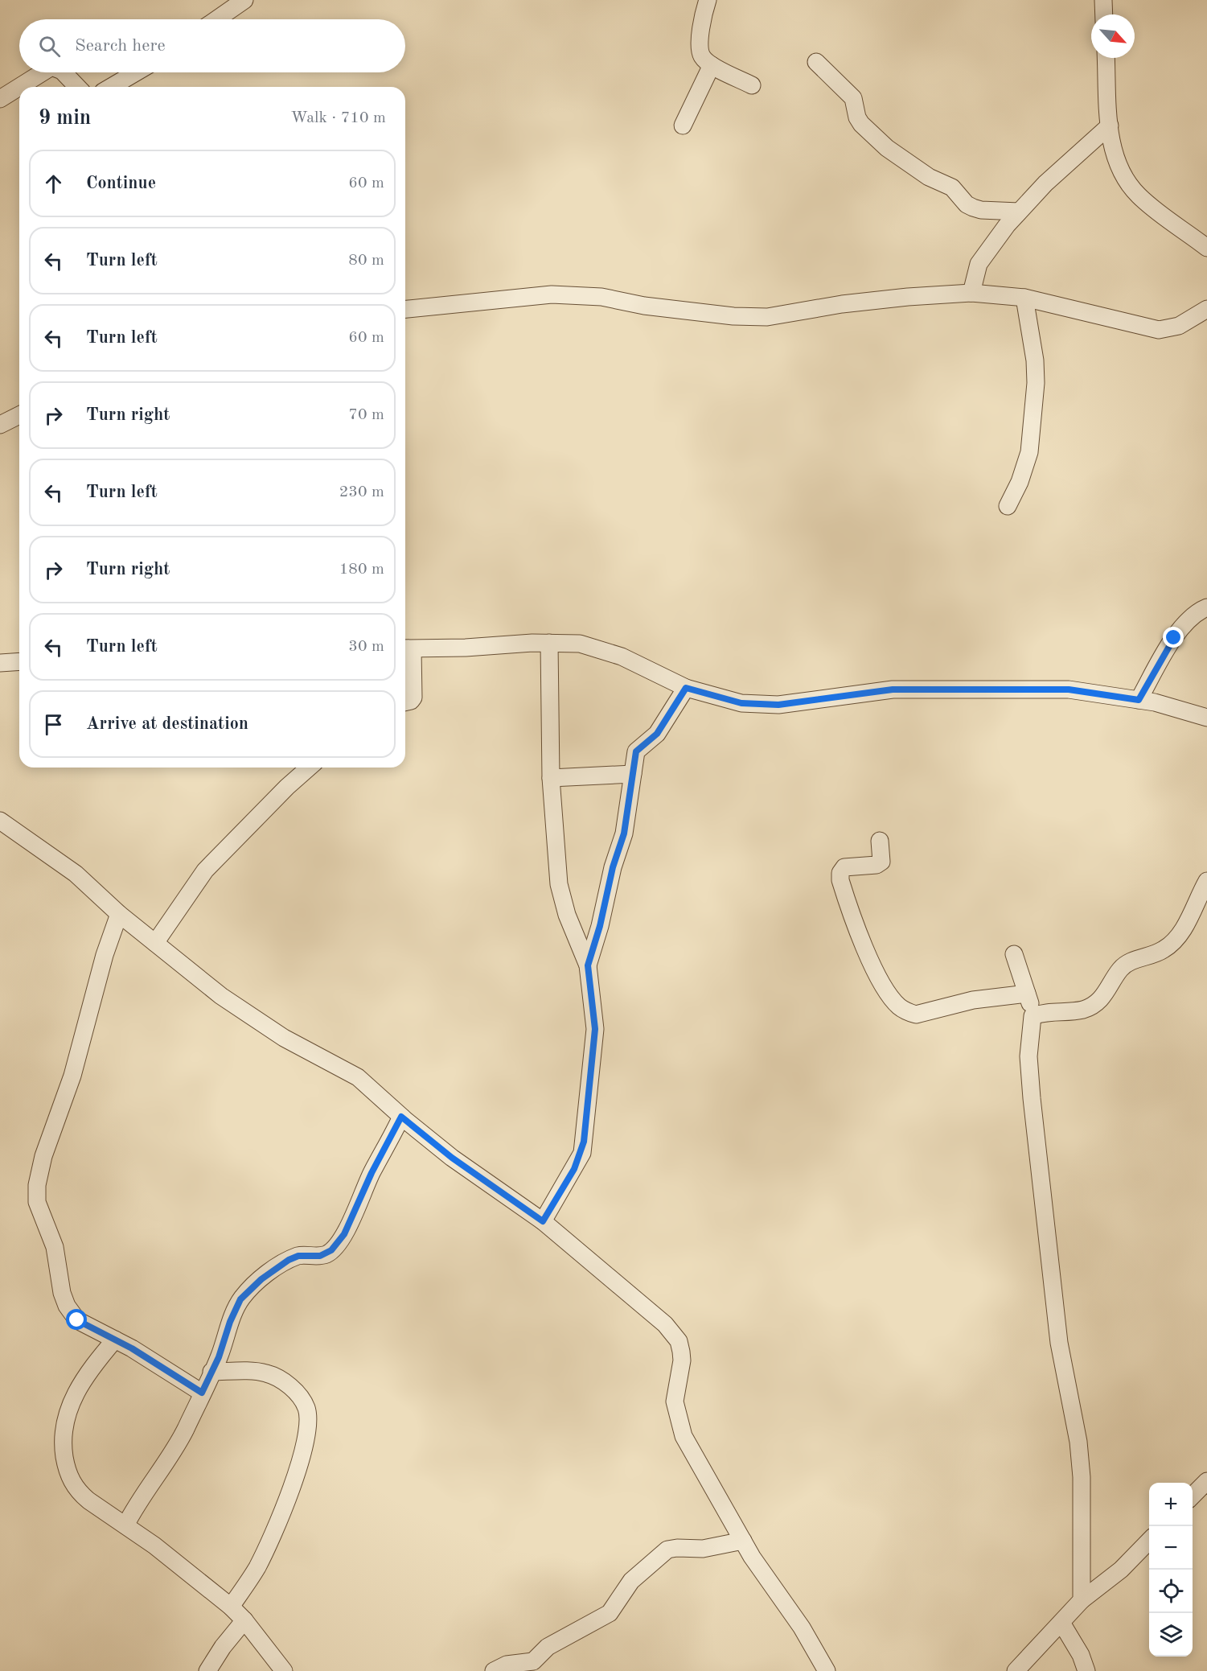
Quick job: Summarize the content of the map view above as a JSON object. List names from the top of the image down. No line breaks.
{"north":"bottom right","page":{"search":"Search here","heading":["9 min","Walk · 710 m"],"list":[["Continue","60 m"],["Turn left","80 m"],["Turn left","60 m"],["Turn right","70 m"],["Turn left","230 m"],["Turn right","180 m"],["Turn left","30 m"],"Arrive at destination"],"map_buttons":["+","−"]}}
